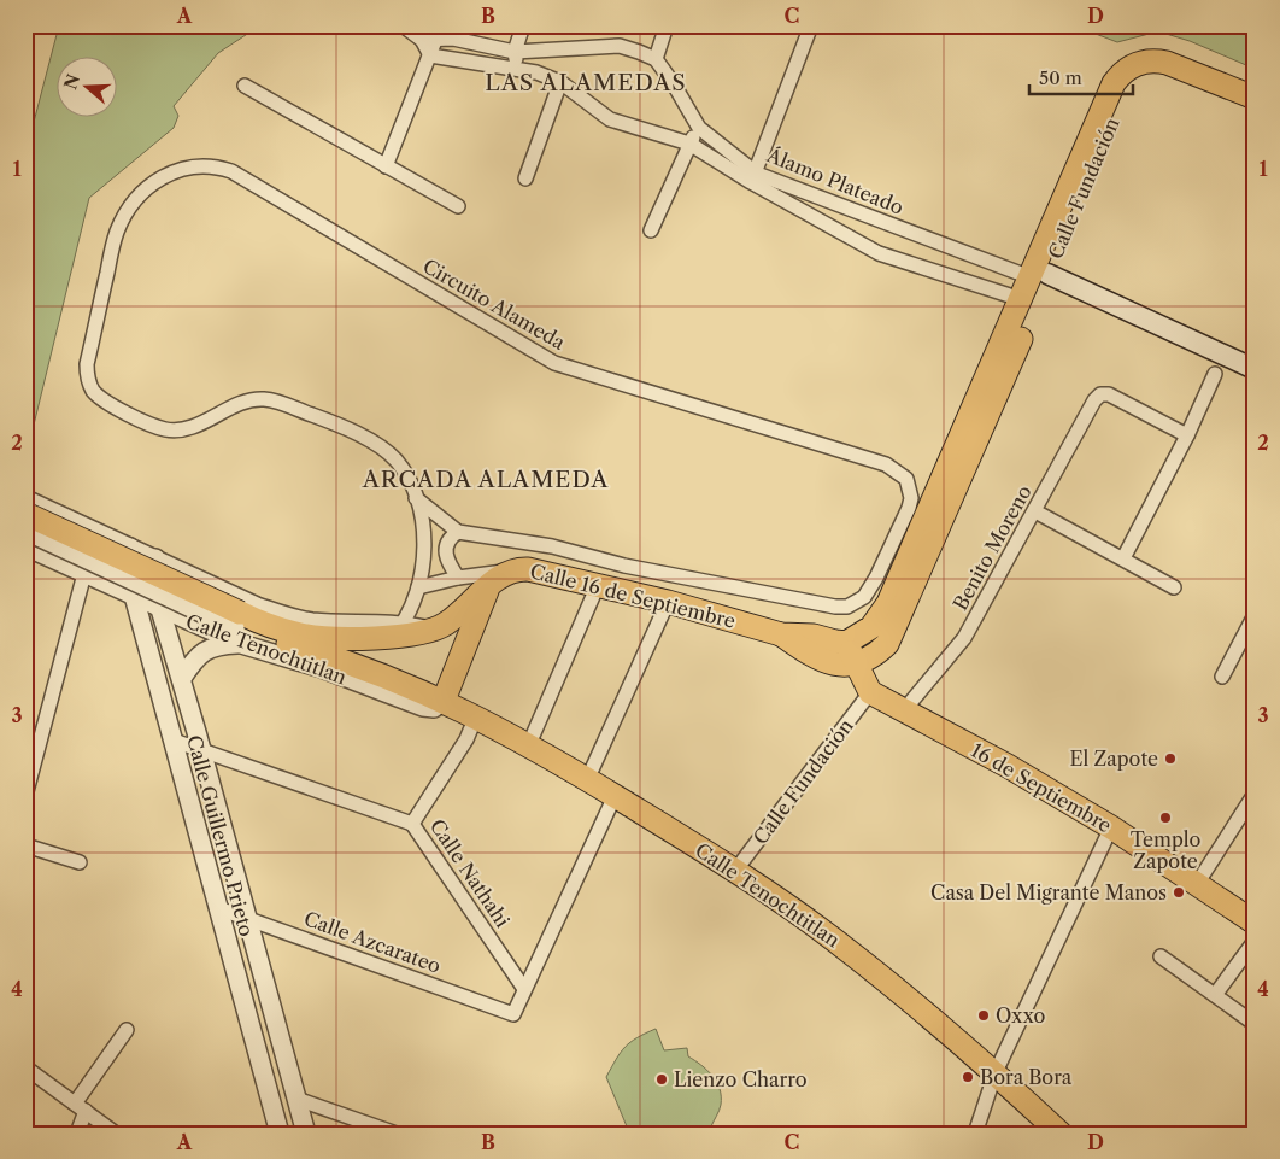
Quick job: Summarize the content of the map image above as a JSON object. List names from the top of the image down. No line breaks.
{"streets":{"main road":["Calle Fundación","Calle 16 de Septiembre","Calle Tenochtitlan","16 de Septiembre"],"street":["Álamo Plateado","Circuito Alameda","Benito Moreno","Calle Guillermo Prieto","Calle Nathahi","Calle Azcarateo"]},"crossings":[["Álamo Plateado","Calle Fundación"],["Calle Fundación","Calle Tenochtitlan"],["Calle Fundación","16 de Septiembre"],["Circuito Alameda","Calle Tenochtitlan"],["Benito Moreno","16 de Septiembre"],["Calle Tenochtitlan","Calle Guillermo Prieto"],["Calle Tenochtitlan","Calle Nathahi"],["Calle Guillermo Prieto","Calle Azcarateo"],["Calle Nathahi","Calle Azcarateo"]],"districts":["LAS ALAMEDAS","ARCADA ALAMEDA"],"places":["El Zapote","Templo Zapote","Casa Del Migrante Manos","Oxxo","Bora Bora","Lienzo Charro"],"scale_bar":"50 m","north":"left","grid":{"columns":["A","B","C","D"],"rows":["1","2","3","4"]}}
